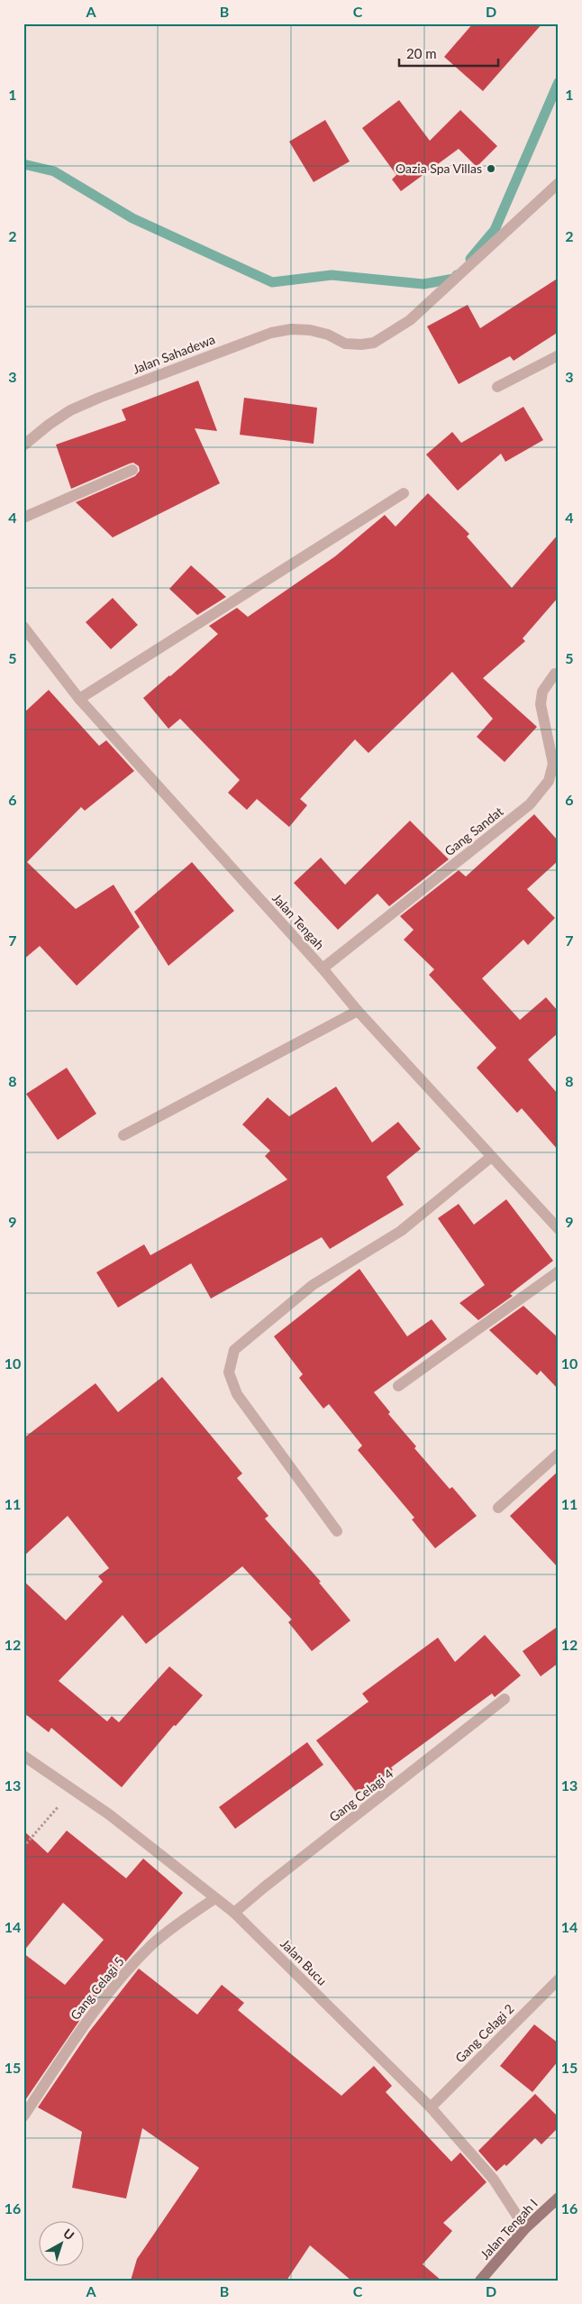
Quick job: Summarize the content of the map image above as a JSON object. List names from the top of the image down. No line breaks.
{"streets":{"street":["Jalan Sahadewa","Gang Sandat","Jalan Tengah","Gang Celagi 4","Jalan Bucu","Gang Celagi 5","Gang Celagi 2","Jalan Tengah I"]},"crossings":[["Gang Sandat","Jalan Tengah"],["Gang Celagi 4","Jalan Bucu"],["Jalan Bucu","Gang Celagi 5"],["Jalan Bucu","Gang Celagi 2"],["Jalan Bucu","Jalan Tengah I"]],"places":["Oazia Spa Villas"],"scale_bar":"20 m","north":"top right","grid":{"columns":["A","B","C","D"],"rows":["1","2","3","4","5","6","7","8","9","10","11","12","13","14","15","16"]}}
